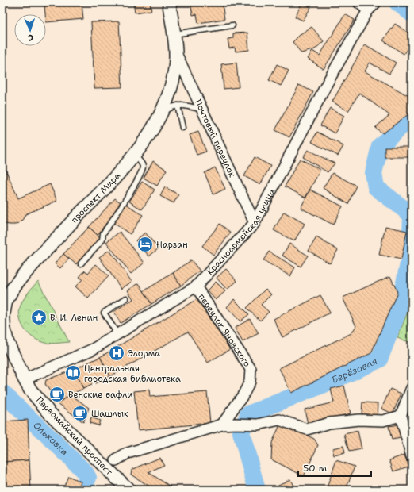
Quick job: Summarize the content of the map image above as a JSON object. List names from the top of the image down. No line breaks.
{"streets":{"street":["Почтовый переулок","проспект Мира","Красноармейская улица","переулок Яновского","Первомайский проспект"]},"crossings":[["Почтовый переулок","проспект Мира"],["Почтовый переулок","Красноармейская улица"],["проспект Мира","Красноармейская улица"],["проспект Мира","Первомайский проспект"],["Красноармейская улица","переулок Яновского"],["Красноармейская улица","Первомайский проспект"]],"water":["Берёзовая","Ольховка"],"places":{"hotel":["Нарзан"],"place":["В. И. Ленин"],"hospital":["Элорма"],"library":["Центральная городская библиотека"],"cafe":["Венские вафли","Шашлык"]},"scale_bar":"50 m","north":"bottom"}
